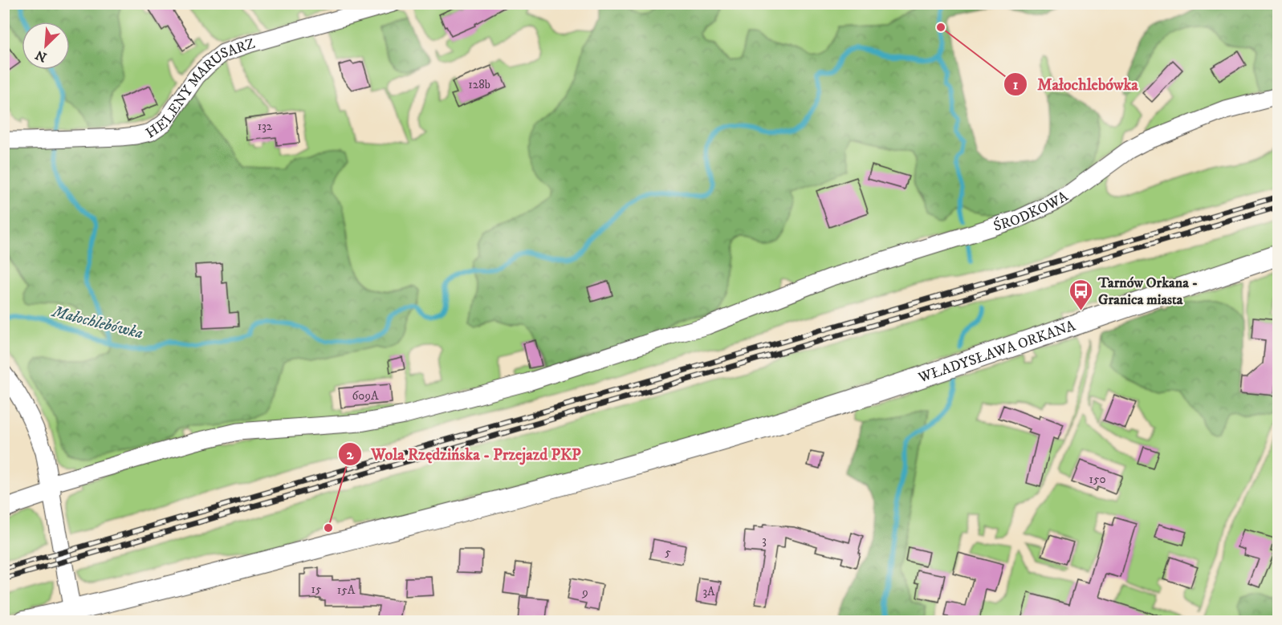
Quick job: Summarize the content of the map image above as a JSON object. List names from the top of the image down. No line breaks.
{"streets":{"street":["HELENY MARUSARZ","ŚRODKOWA","WŁADYSŁAWA ORKANA"]},"water":["Małochlebówka"],"places":{"other":["Małochlebówka","Wola Rzędzińska - Przejazd PKP"],"bus stop":["Tarnów Orkana - Granica miasta"]},"house_numbers":["128b","132","609A","150","3","5","15","15A","3A","9"],"north":"bottom left"}
